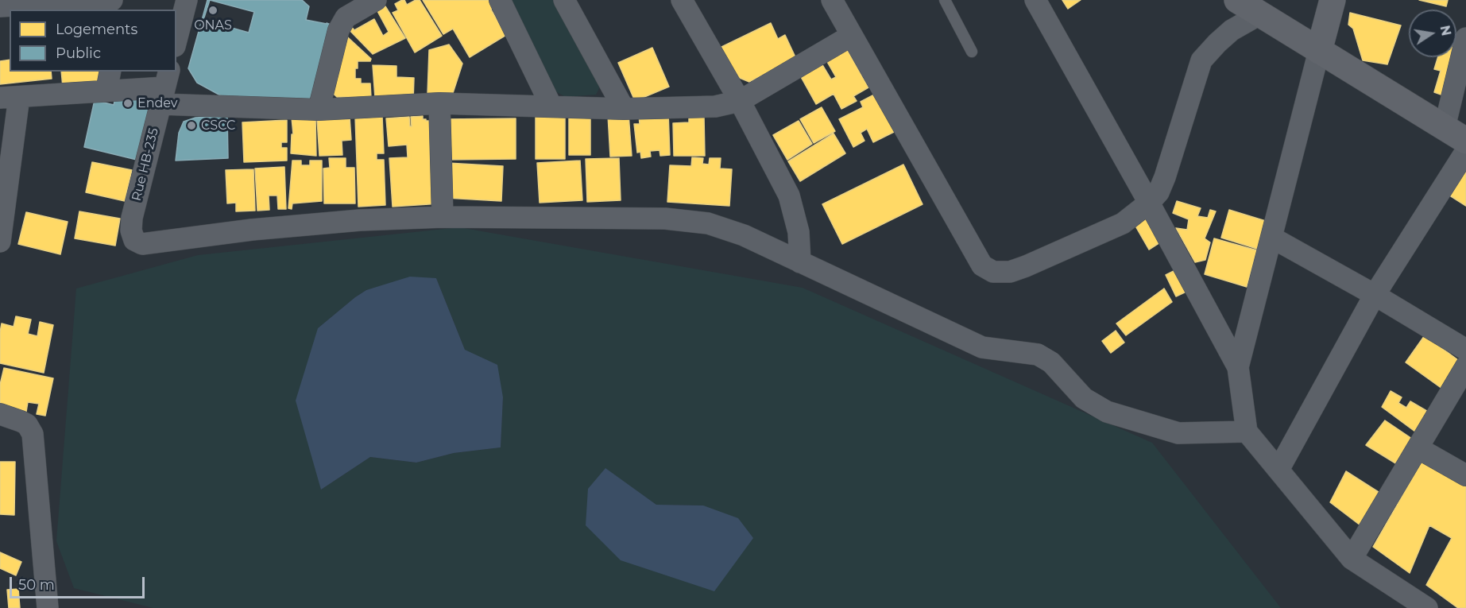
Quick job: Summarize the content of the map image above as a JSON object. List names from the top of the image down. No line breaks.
{"streets":{"street":["Rue HB-235"]},"places":["ONAS","Endev","CSCC"],"legend":["Logements","Public"],"scale_bar":"50 m","north":"right"}
